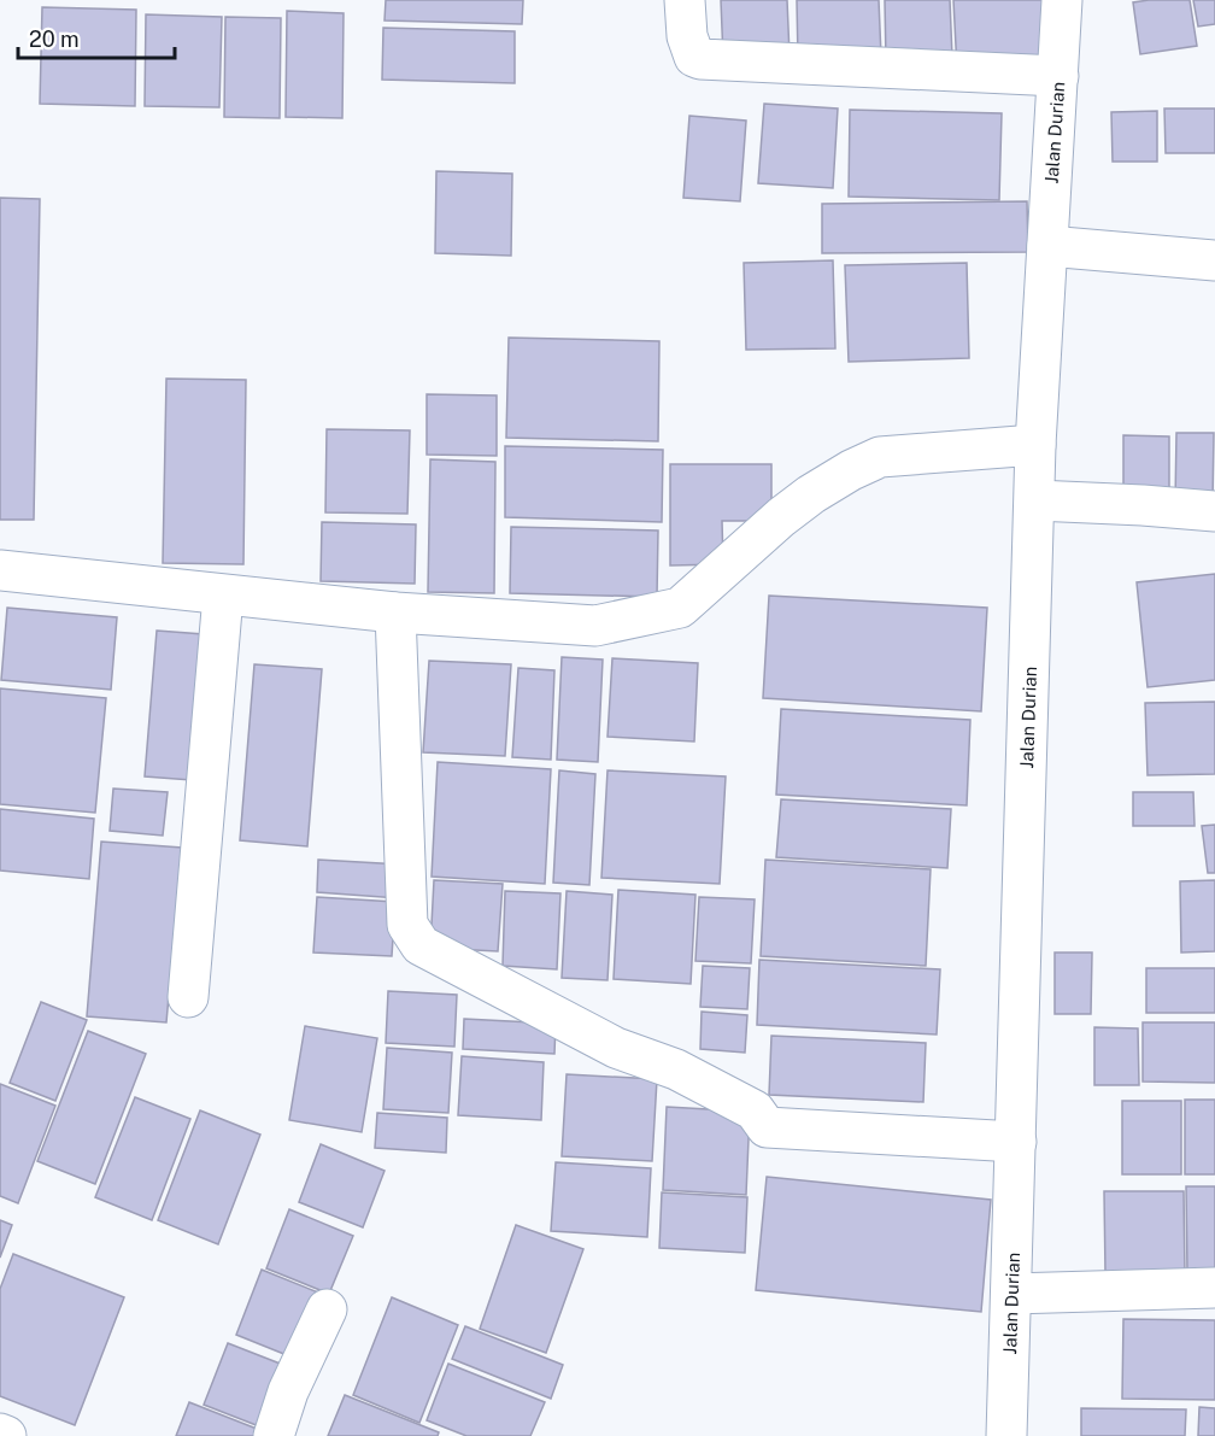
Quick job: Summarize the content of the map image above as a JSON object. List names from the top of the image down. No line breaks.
{"streets":{"street":["Jalan Durian"]},"scale_bar":"20 m"}
